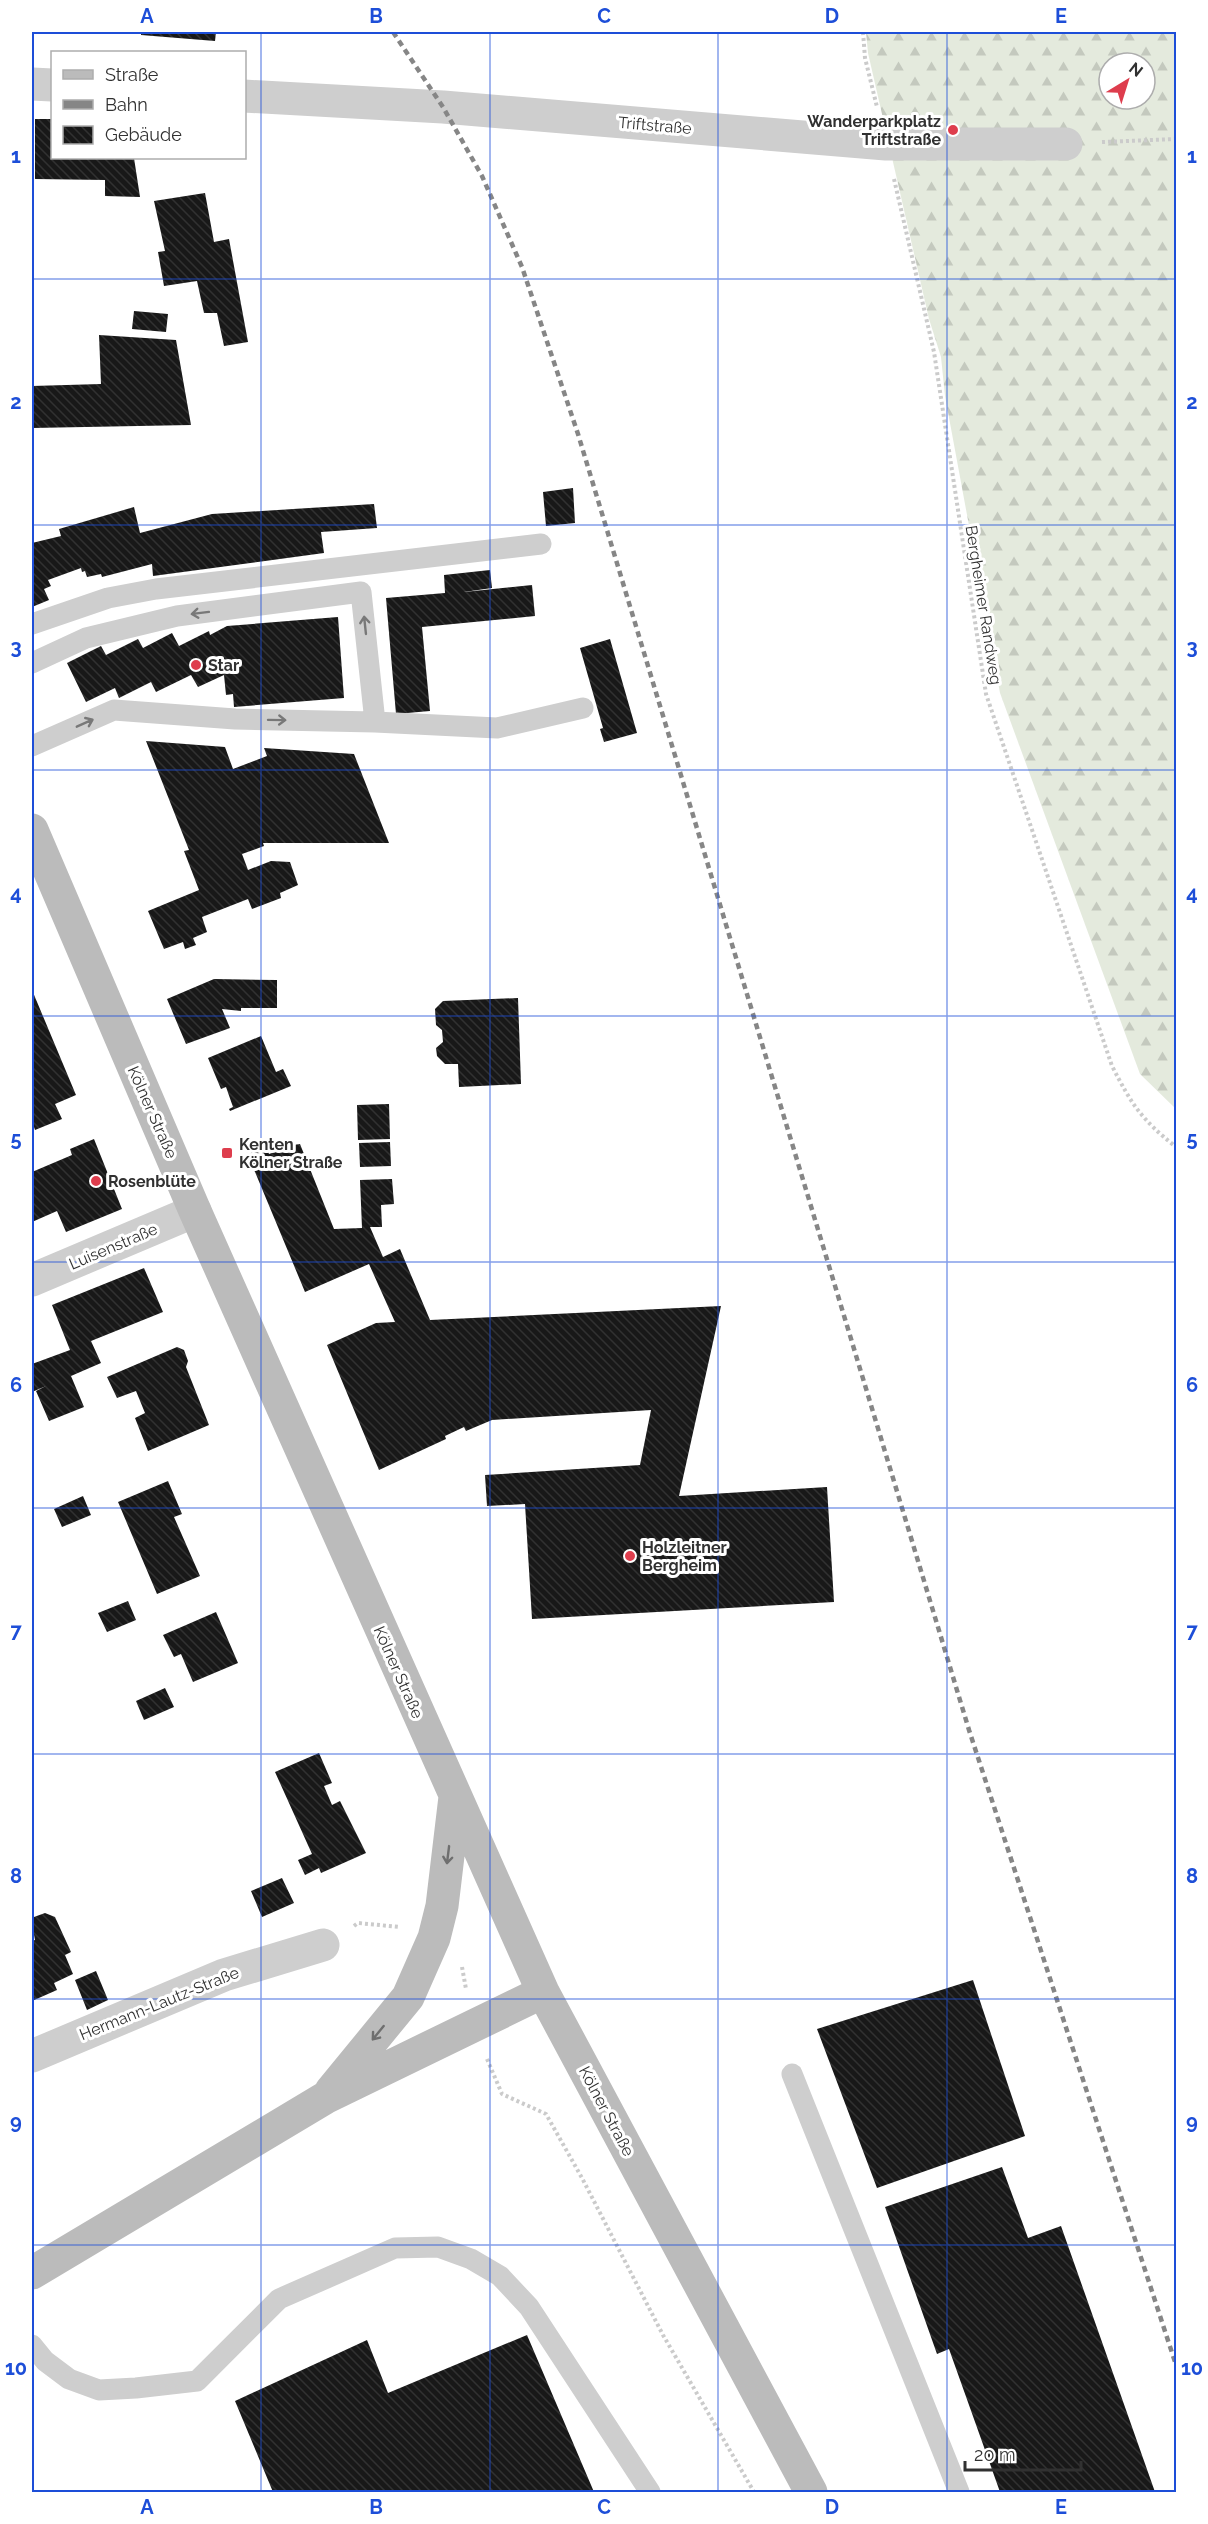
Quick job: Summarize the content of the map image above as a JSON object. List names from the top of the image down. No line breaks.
{"streets":{"main road":["Kölner Straße"],"street":["Triftstraße","Luisenstraße","Hermann-Lautz-Straße"],"path":["Bergheimer Randweg"]},"crossings":[["Triftstraße","Bergheimer Randweg"],["Kölner Straße","Luisenstraße"]],"places":{"other":["Wanderparkplatz Triftstraße","Star","Rosenblüte","Holzleitner Bergheim"],"transit":["Kenten Kölner Straße"]},"legend":["Straße","Bahn","Gebäude"],"scale_bar":"20 m","north":"top right","grid":{"columns":["A","B","C","D","E"],"rows":["1","2","3","4","5","6","7","8","9","10"]}}
